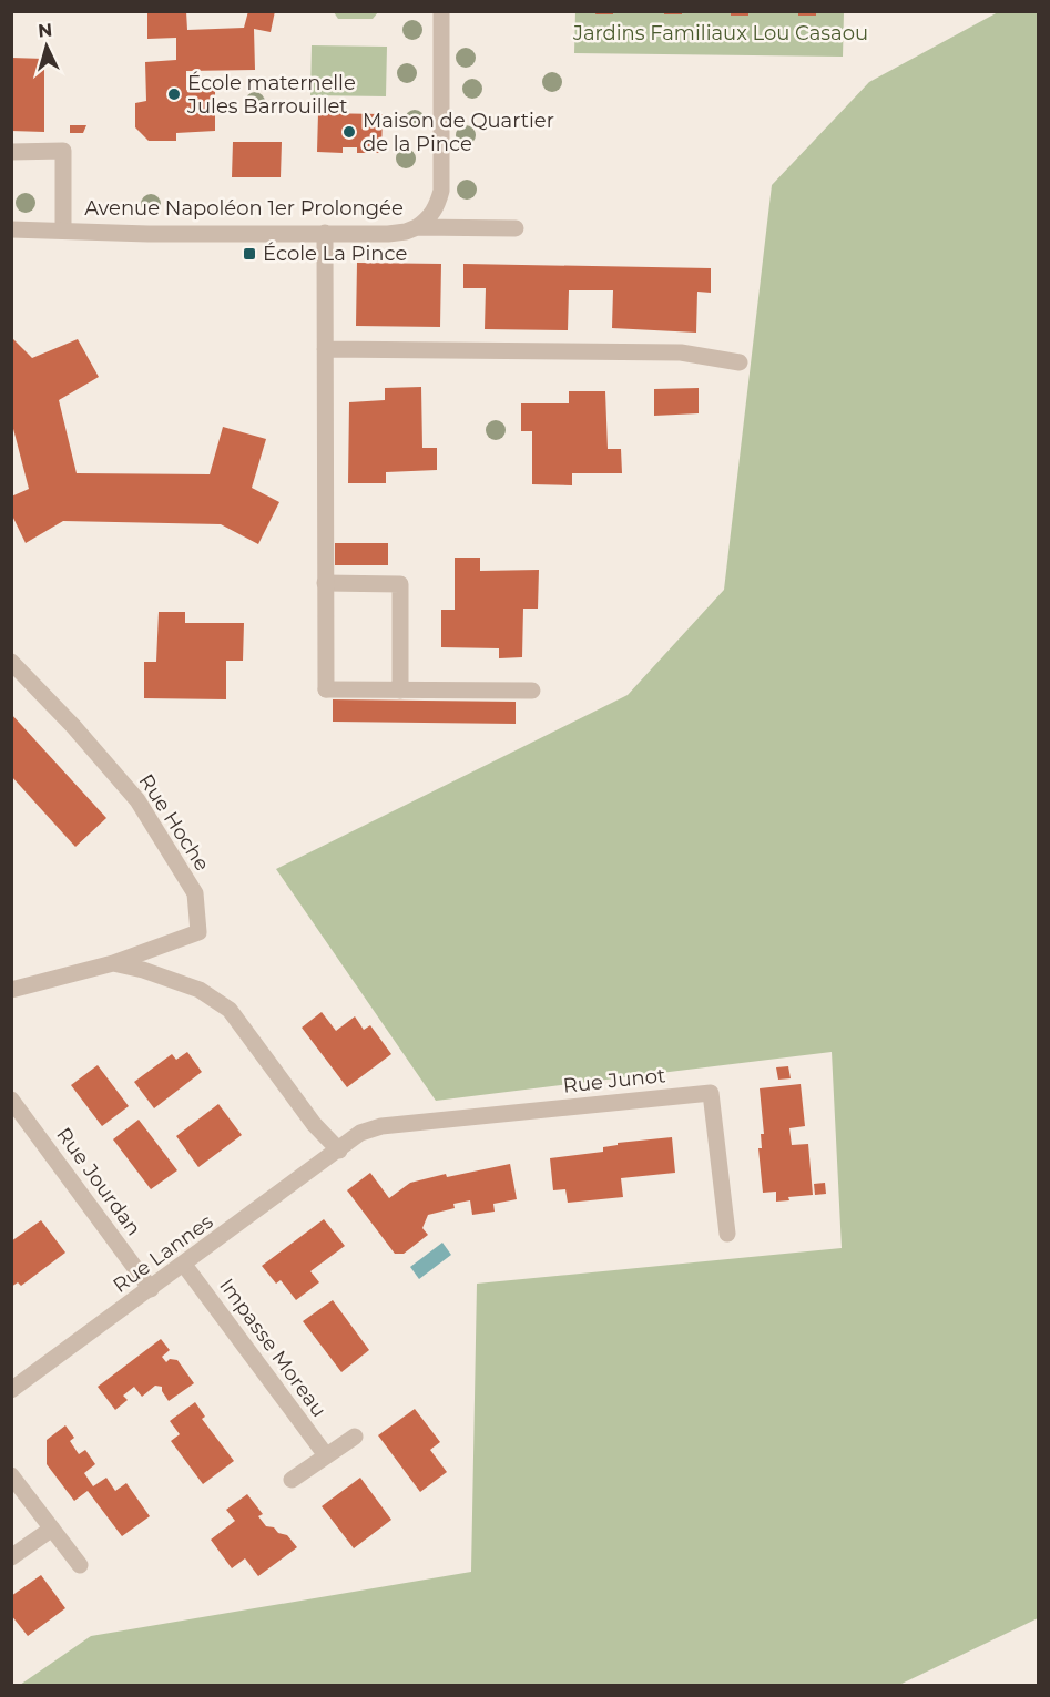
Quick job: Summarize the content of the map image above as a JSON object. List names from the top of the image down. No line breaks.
{"streets":{"street":["Avenue Napoléon 1er Prolongée","Rue Hoche","Rue Junot","Rue Jourdan","Rue Lannes","Impasse Moreau"]},"crossings":[["Rue Junot","Rue Lannes"],["Rue Jourdan","Rue Lannes"],["Rue Lannes","Impasse Moreau"]],"parks":["Jardins Familiaux Lou Casaou"],"places":{"other":["École maternelle Jules Barrouillet","Maison de Quartier de la Pince"],"transit":["École La Pince"]},"north":"top"}
